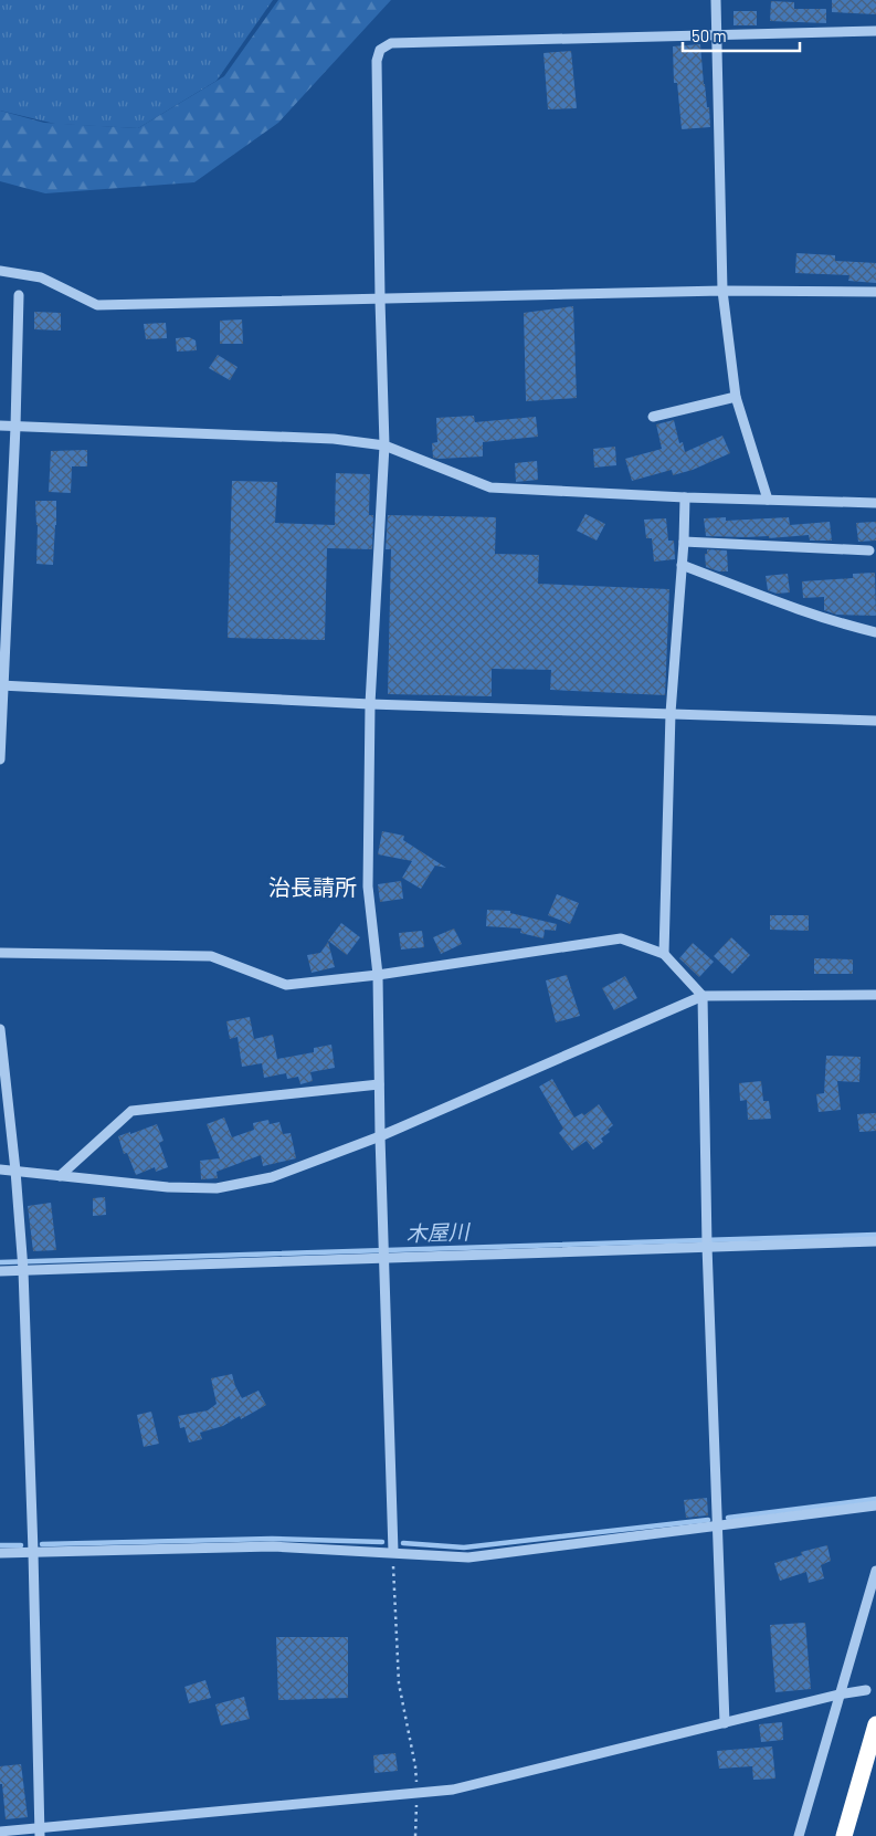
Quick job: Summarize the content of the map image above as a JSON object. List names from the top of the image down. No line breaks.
{"districts":["治長請所"],"water":["木屋川"],"scale_bar":"50 m"}
